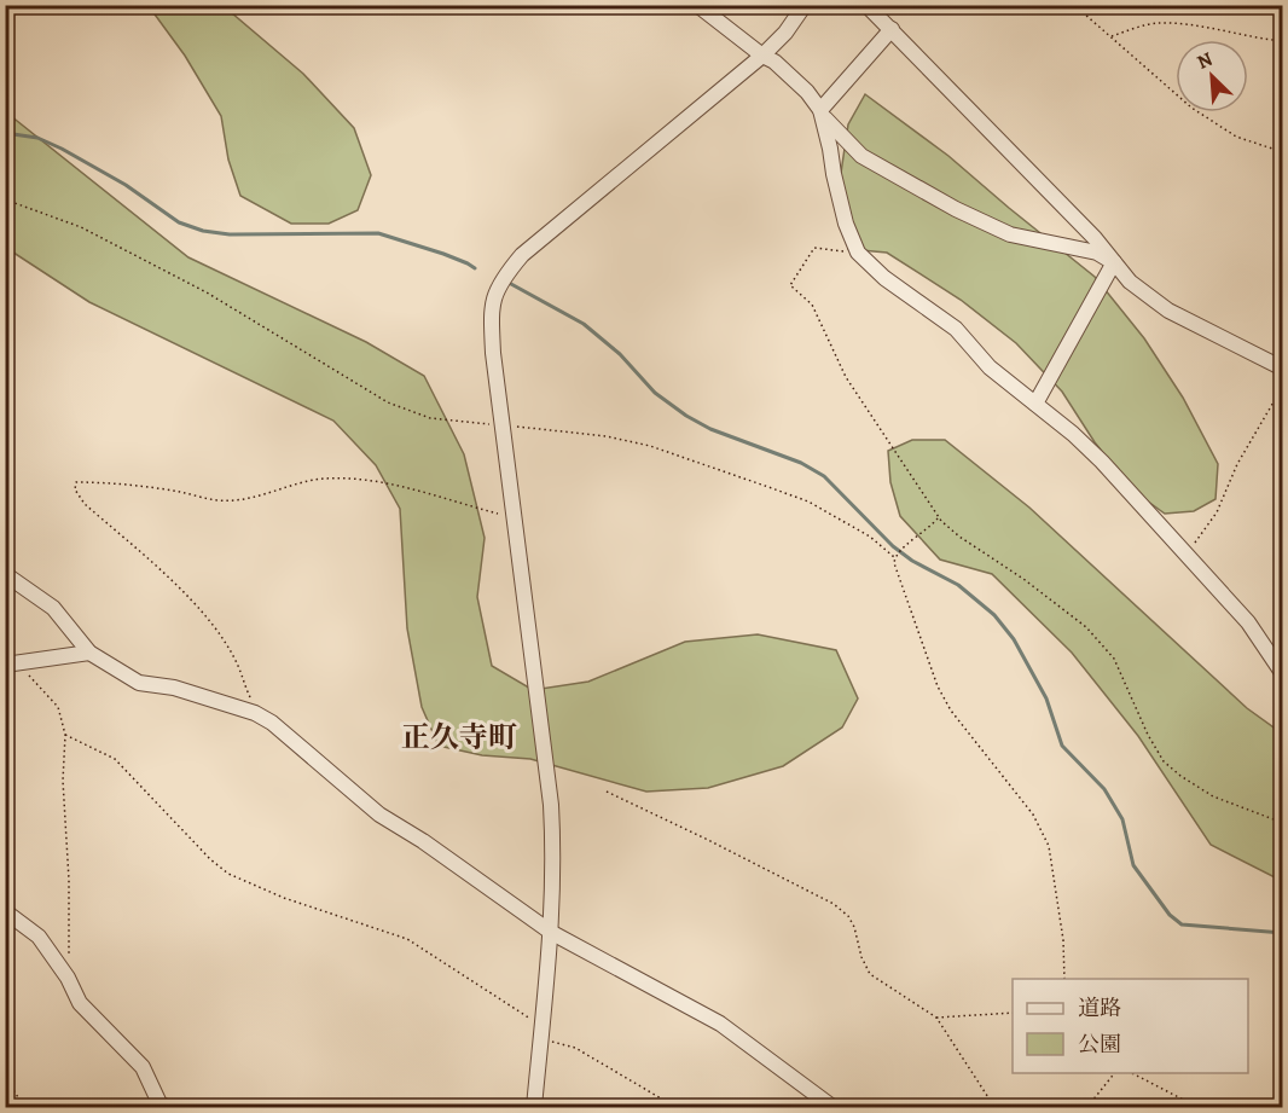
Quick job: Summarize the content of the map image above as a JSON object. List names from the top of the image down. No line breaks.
{"districts":["正久寺町"],"legend":["道路","公園"],"north":"top left"}
